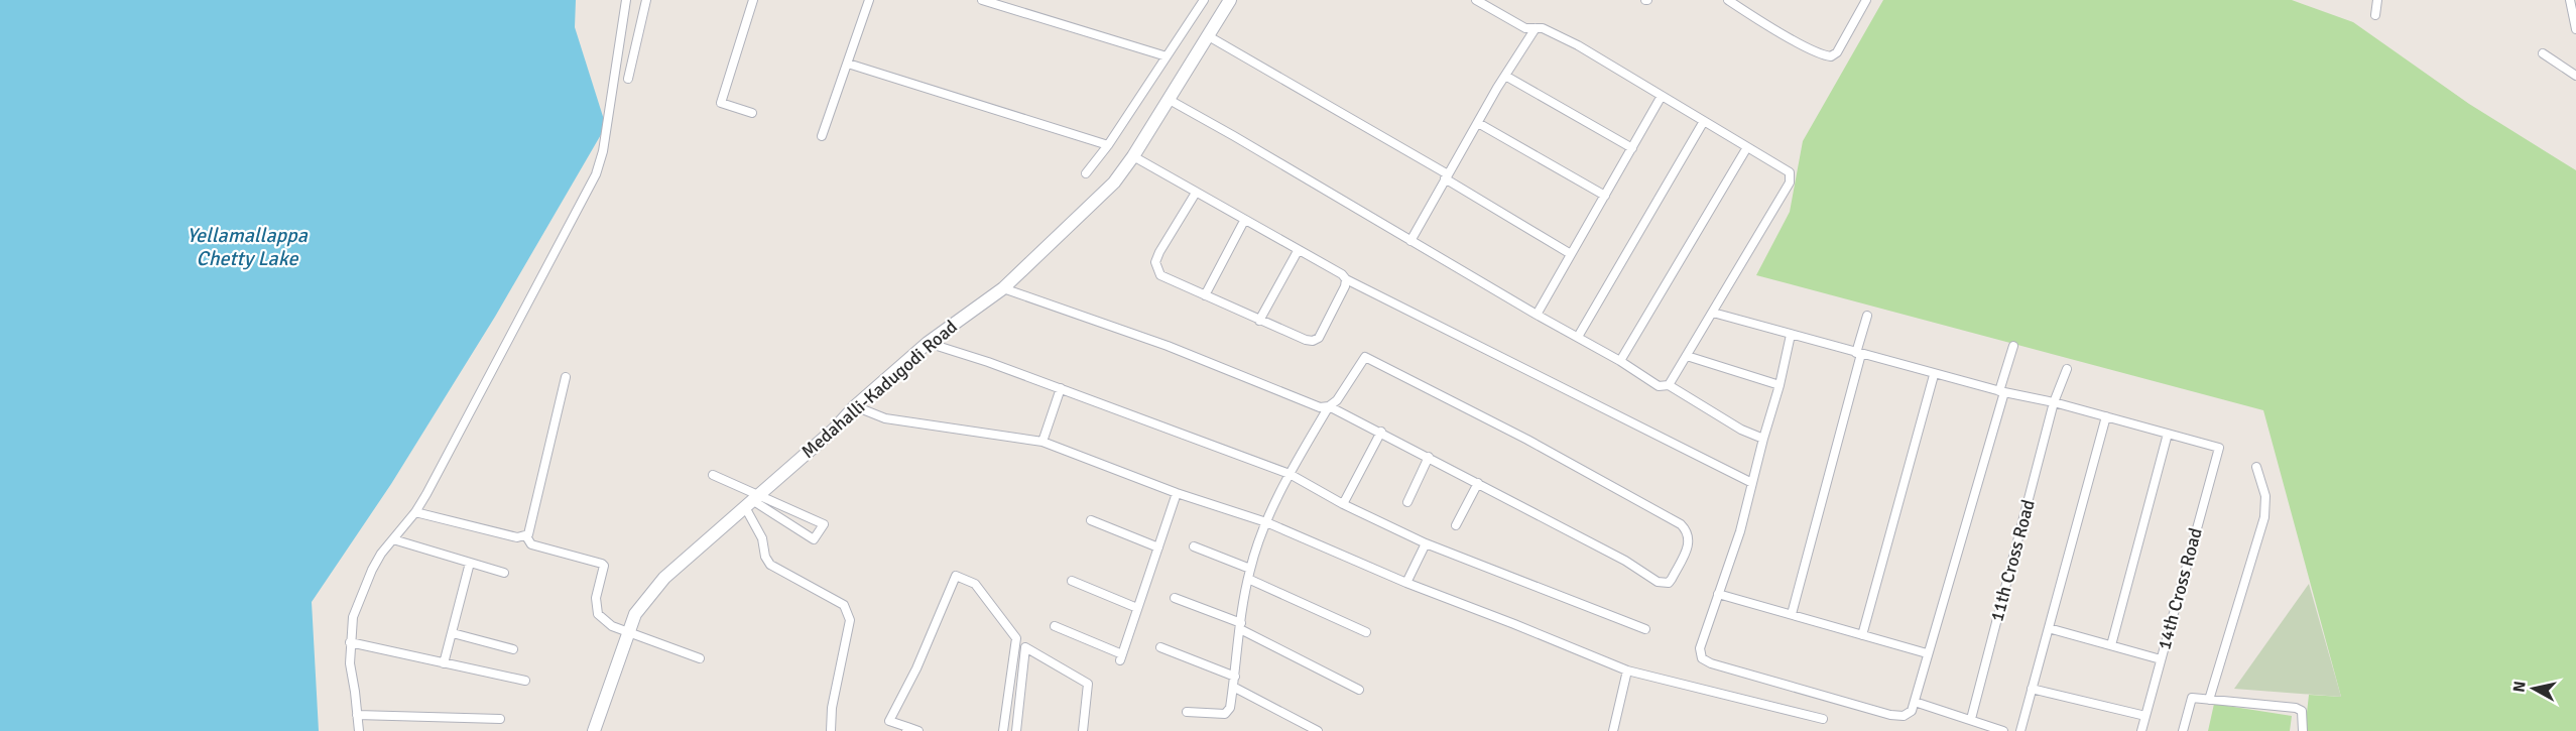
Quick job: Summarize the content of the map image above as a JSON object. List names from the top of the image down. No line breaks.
{"streets":{"street":["Medahalli-Kadugodi Road","11th Cross Road","14th Cross Road"]},"water":["Yellamallappa Chetty Lake"],"north":"left"}
